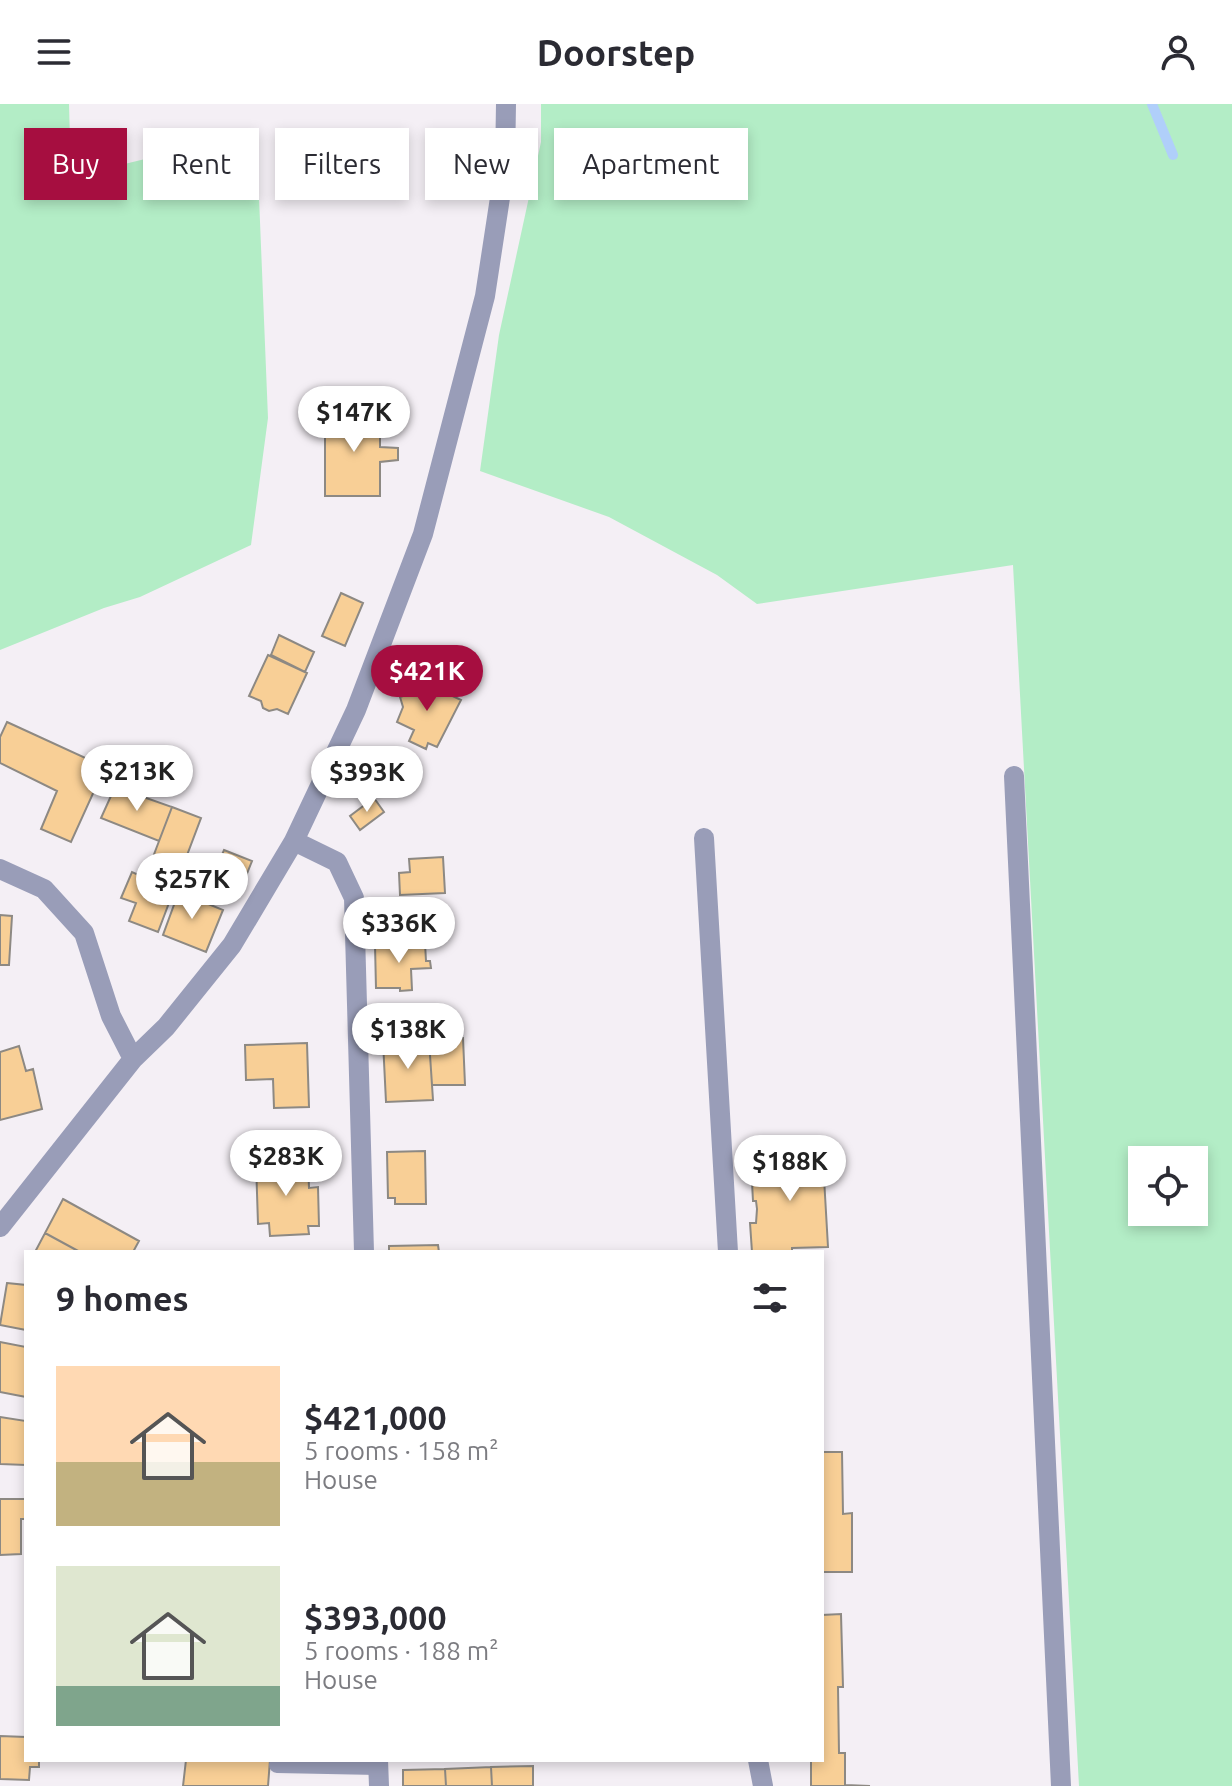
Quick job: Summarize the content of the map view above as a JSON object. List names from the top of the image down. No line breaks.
{"page":{"header":"Doorstep","chip":["Buy","Rent","Filters","New","Apartment"],"price":["$147K","$421K","$213K","$393K","$257K","$336K","$138K","$283K","$188K"],"heading":"9 homes","list":[{"name":"$421,000","note":"5 rooms · 158 m² · House"},{"name":"$393,000","note":"5 rooms · 188 m² · House"}]}}
